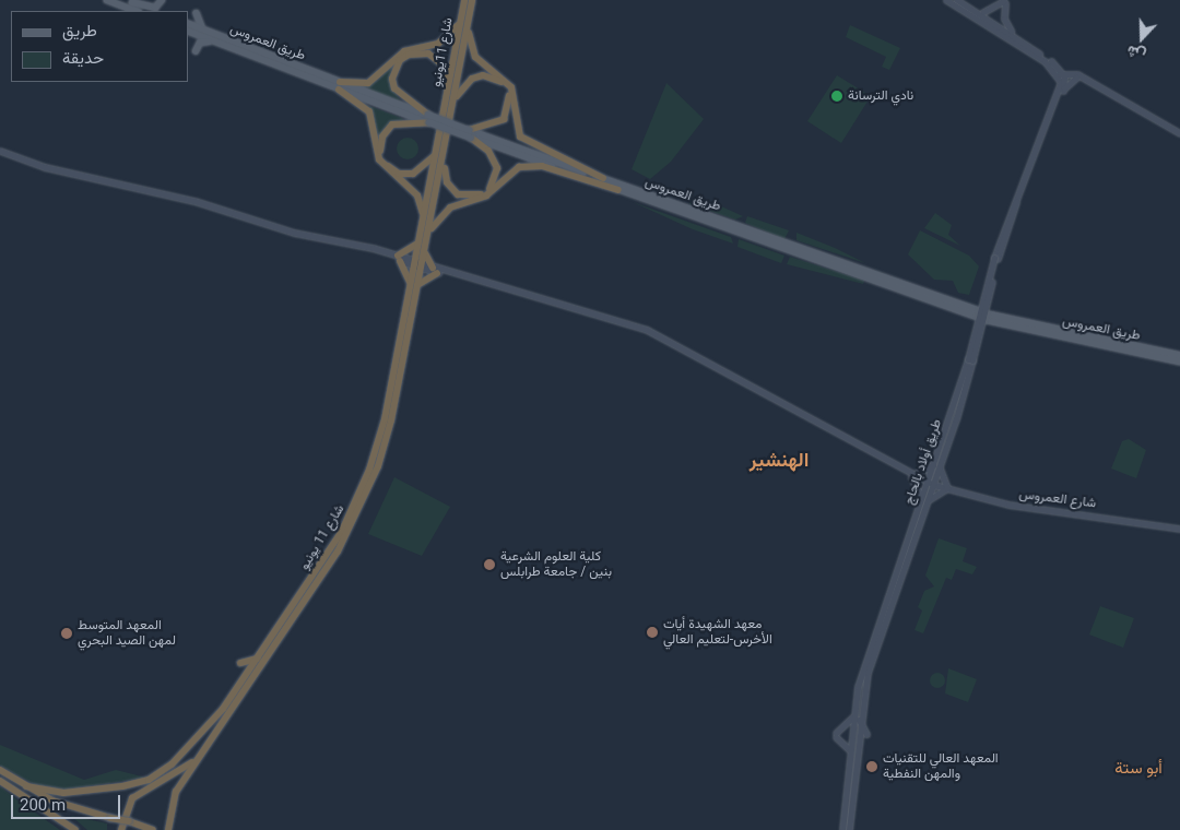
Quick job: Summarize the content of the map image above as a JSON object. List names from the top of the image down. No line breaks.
{"streets":{"highway":["شارع 11يونيو","شارع 11 يونيو"],"main road":["طريق العمروس","طريق أولاد بالحاج","شارع العمروس"]},"crossings":[["شارع 11يونيو","شارع 11 يونيو"],["طريق أولاد بالحاج","شارع العمروس"],["شارع العمروس","شارع 11 يونيو"]],"districts":["الهنشير","أبو ستة"],"places":["نادي الترسانة","كلية العلوم الشرعية بنين / جامعة طرابلس","معهد الشهيدة أيات الأخرس-لتعليم العالي","المعهد المتوسط لمهن الصيد البحري","المعهد العالي للتقنيات والمهن النفطية"],"legend":["طريق","حديقة"],"scale_bar":"200 m","north":"bottom"}
